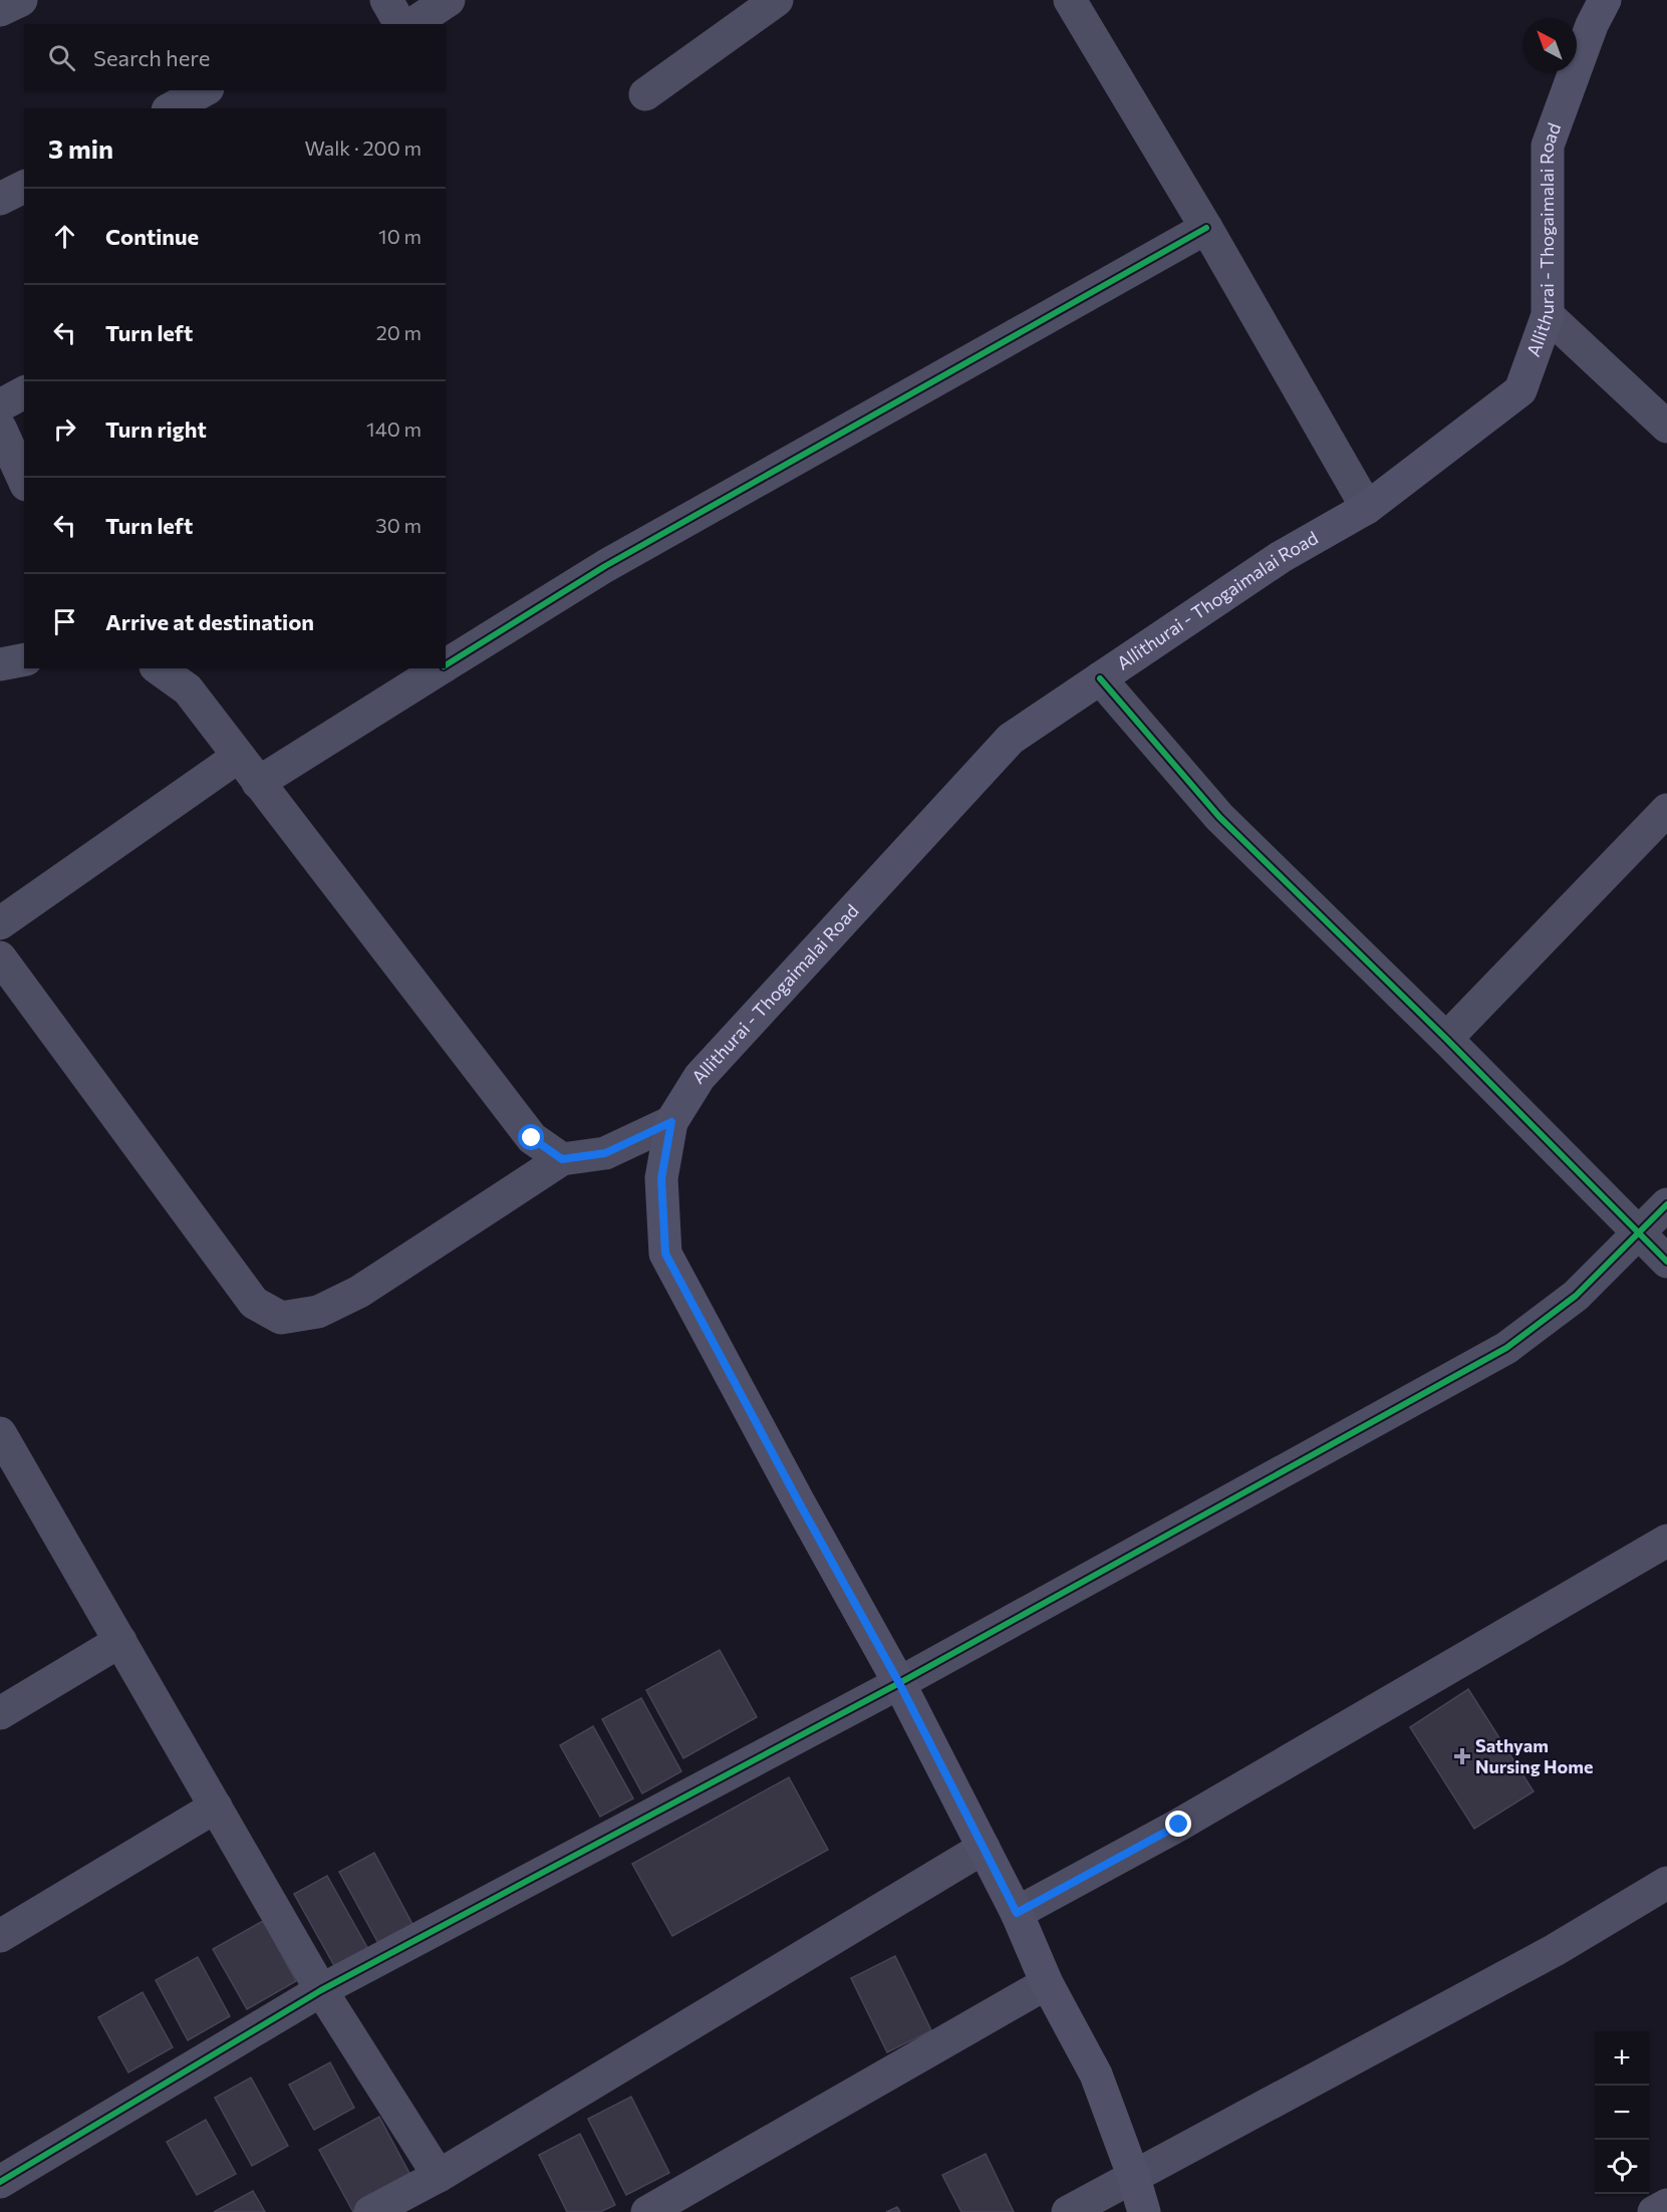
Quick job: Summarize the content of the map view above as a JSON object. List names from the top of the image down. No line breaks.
{"streets":{"main road":["Allithurai - Thogaimalai Road"]},"places":{"health":["Sathyam Nursing Home"]},"north":"top left","page":{"search":"Search here","heading":["3 min","Walk · 200 m"],"list":[["Continue","10 m"],["Turn left","20 m"],["Turn right","140 m"],["Turn left","30 m"],"Arrive at destination"],"map_buttons":["+","−"]}}
